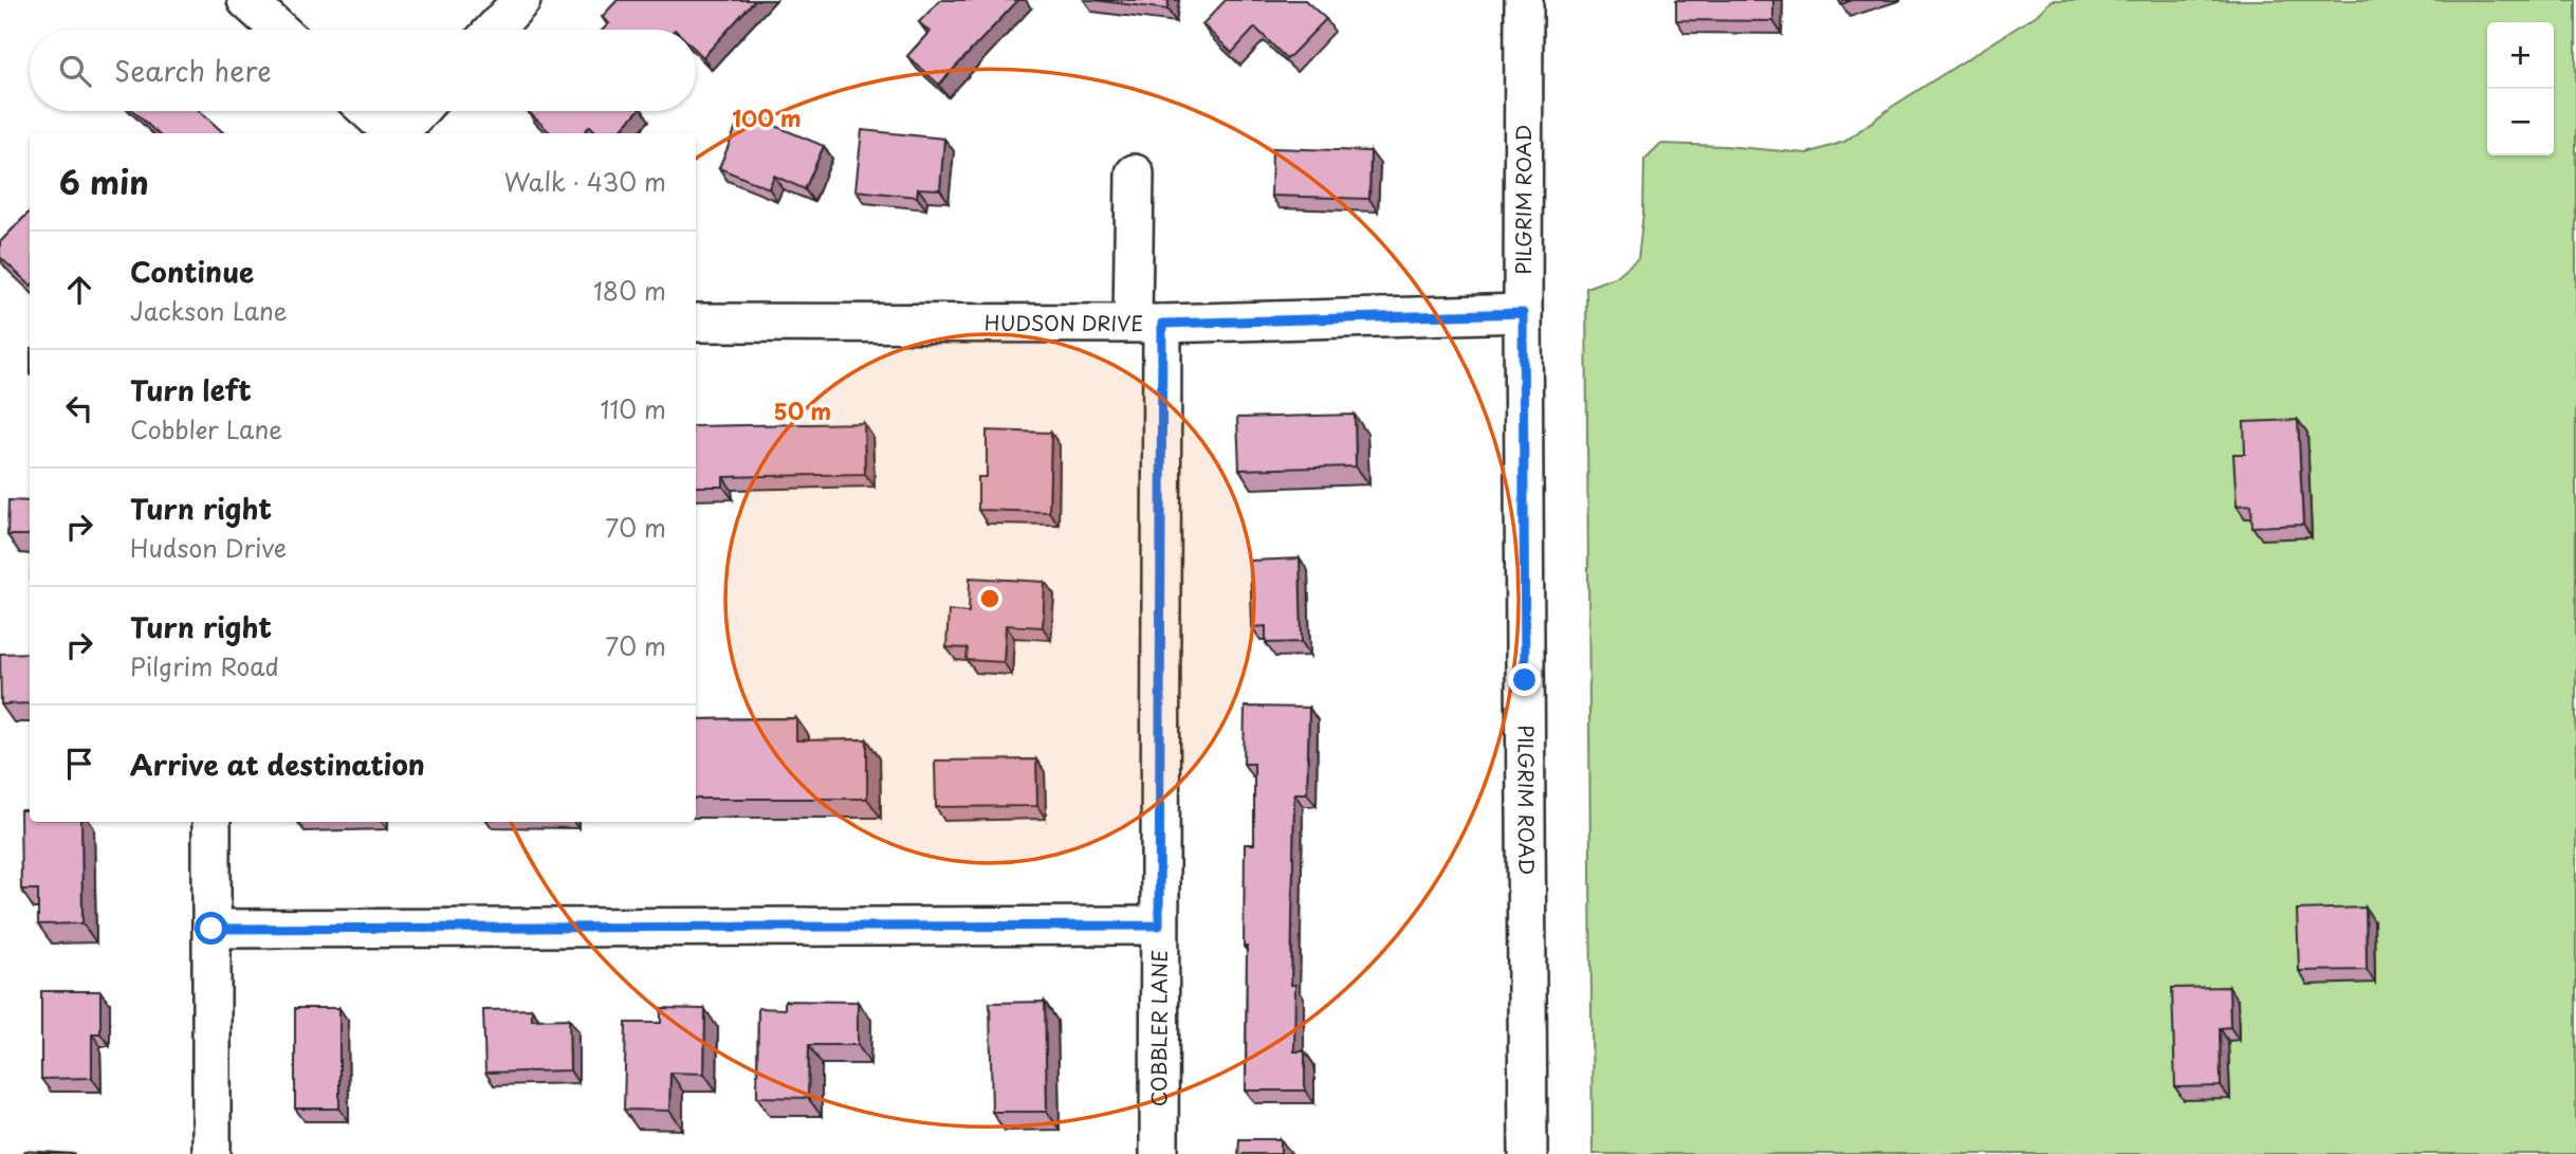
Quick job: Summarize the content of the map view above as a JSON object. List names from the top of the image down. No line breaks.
{"streets":{"street":["PILGRIM ROAD","HUDSON DRIVE","COBBLER LANE"]},"crossings":[["PILGRIM ROAD","HUDSON DRIVE"],["HUDSON DRIVE","COBBLER LANE"]],"page":{"map_buttons":["+","−"],"search":"Search here","heading":["6 min","Walk · 430 m"],"list":[["Continue","Jackson Lane","180 m"],["Turn left","Cobbler Lane","110 m"],["Turn right","Hudson Drive","70 m"],["Turn right","Pilgrim Road","70 m"],"Arrive at destination"]},"rings":["100 m","50 m"]}
